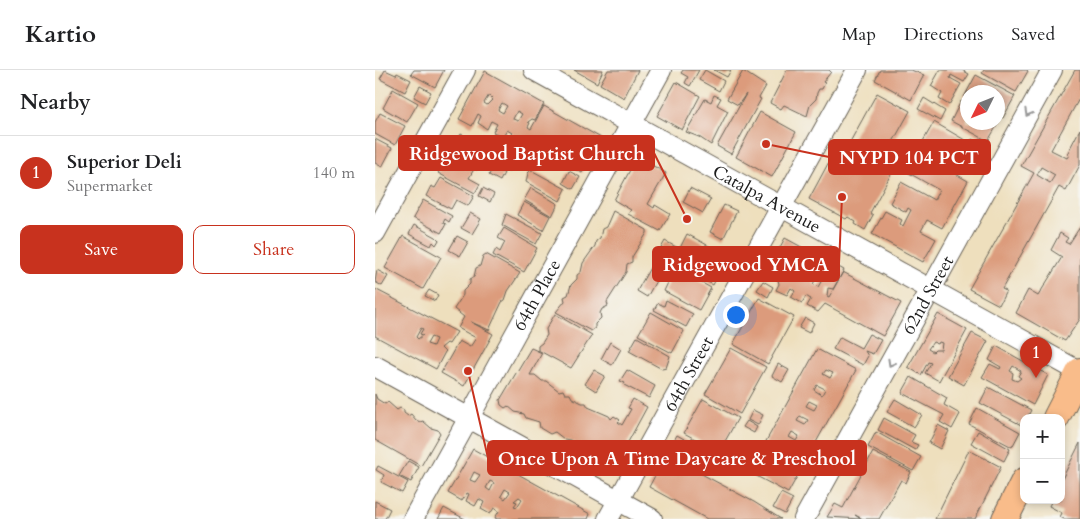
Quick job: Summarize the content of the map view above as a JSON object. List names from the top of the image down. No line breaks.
{"streets":{"street":["Catalpa Avenue","64th Place","62nd Street","64th Street"]},"crossings":[["Catalpa Avenue","64th Place"],["Catalpa Avenue","62nd Street"],["Catalpa Avenue","64th Street"]],"one_way":["62nd Street"],"places":["NYPD 104 PCT","Ridgewood YMCA","Ridgewood Baptist Church","Once Upon A Time Daycare & Preschool"],"north":"bottom left","page":{"header":"Kartio","nav":["Map","Directions","Saved"],"heading":"Nearby","list":[{"mark":"1","name":"Superior Deli","note":"Supermarket","value":"140 m"}],"buttons":["Save","Share"],"pins":"1","map_buttons":["+","−"]}}
